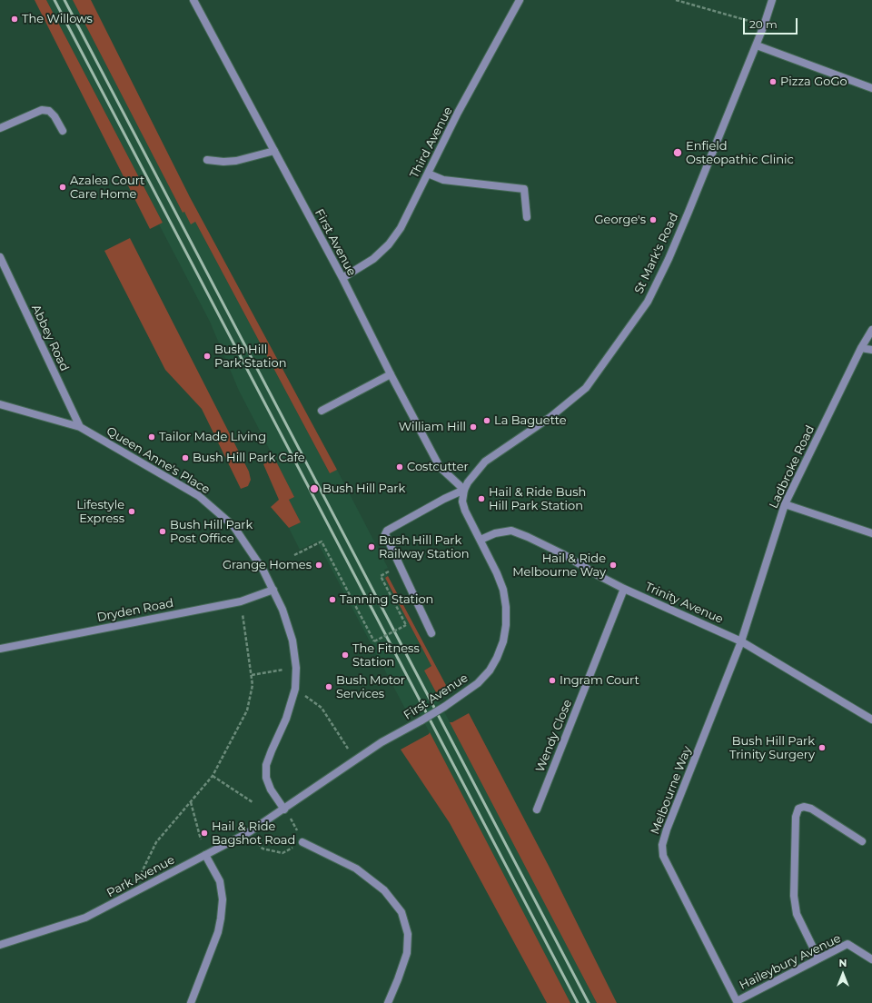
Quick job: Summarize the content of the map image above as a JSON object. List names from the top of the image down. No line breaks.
{"streets":{"street":["Third Avenue","First Avenue","St Mark's Road","Abbey Road","Queen Anne's Place","Ladbroke Road","Trinity Avenue","Dryden Road","Wendy Close","Melbourne Way","Park Avenue","Haileybury Avenue"]},"crossings":[["Third Avenue","First Avenue"],["First Avenue","St Mark's Road"],["First Avenue","Queen Anne's Place"],["First Avenue","Trinity Avenue"],["First Avenue","Park Avenue"],["Abbey Road","Queen Anne's Place"],["Queen Anne's Place","Dryden Road"],["Queen Anne's Place","Park Avenue"],["Ladbroke Road","Trinity Avenue"],["Ladbroke Road","Melbourne Way"],["Trinity Avenue","Wendy Close"],["Trinity Avenue","Melbourne Way"],["Melbourne Way","Haileybury Avenue"]],"places":["The Willows","Pizza GoGo","Enfield Osteopathic Clinic","Azalea Court Care Home","George's","Bush Hill Park Station","La Baguette","William Hill","Tailor Made Living","Bush Hill Park Cafe","Costcutter","Bush Hill Park","Hail & Ride Bush Hill Park Station","Lifestyle Express","Bush Hill Park Post Office","Bush Hill Park Railway Station","Grange Homes","Hail & Ride Melbourne Way","Tanning Station","The Fitness Station","Ingram Court","Bush Motor Services","Bush Hill Park Trinity Surgery","Hail & Ride Bagshot Road"],"scale_bar":"20 m","north":"top"}
